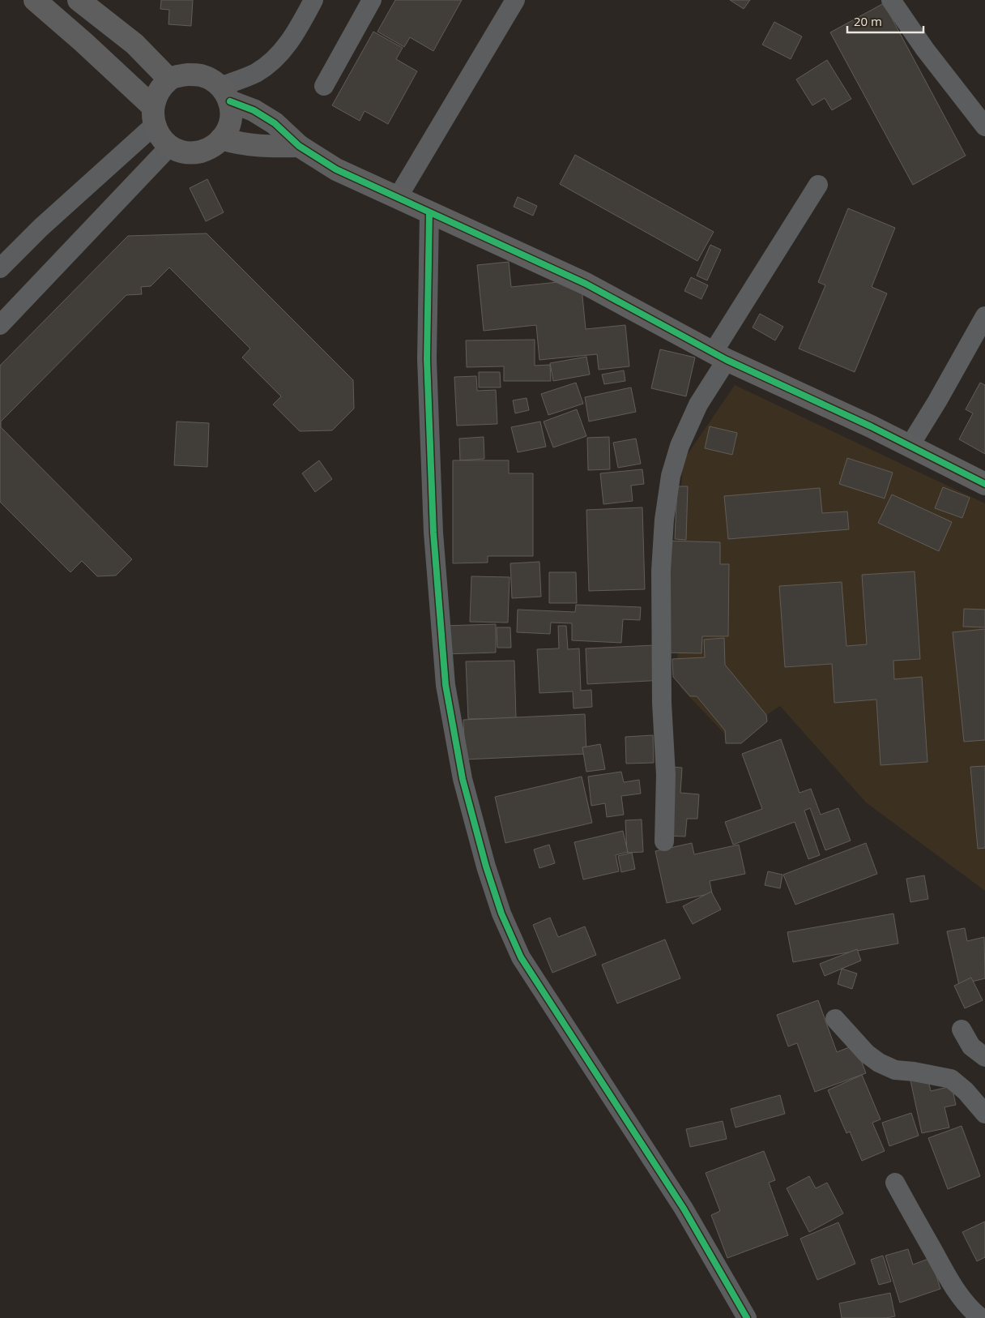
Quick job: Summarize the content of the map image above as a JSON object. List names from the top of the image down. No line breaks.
{"scale_bar":"20 m"}
